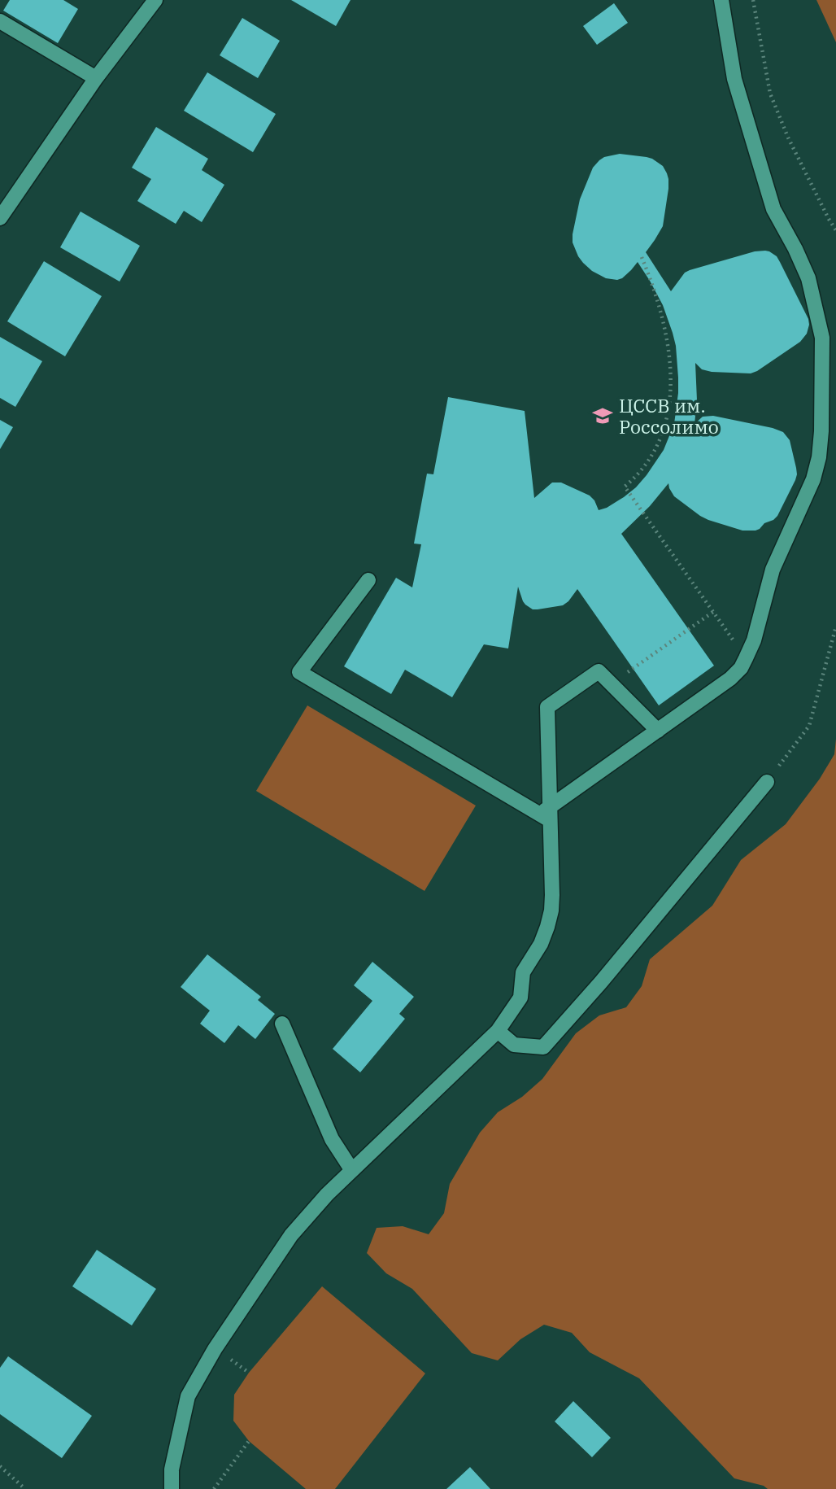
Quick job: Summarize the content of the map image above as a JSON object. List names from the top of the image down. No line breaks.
{"places":{"school or university":["ЦССВ им. Россолимо"]}}
